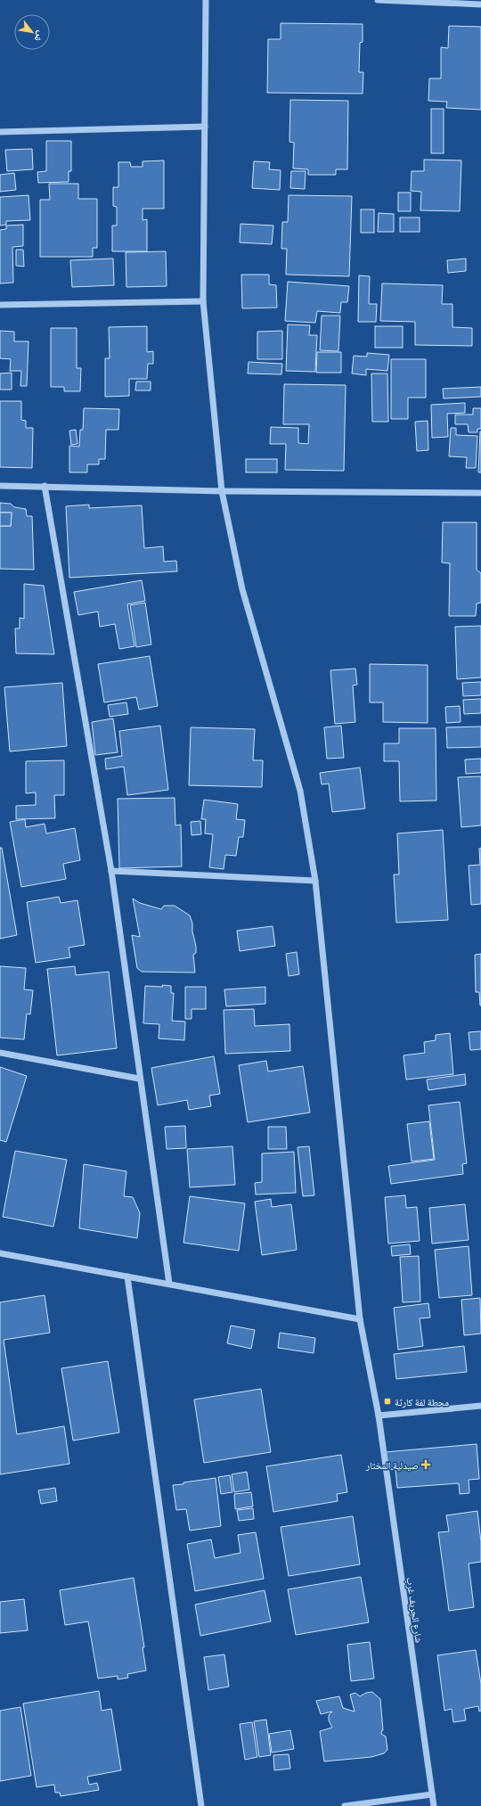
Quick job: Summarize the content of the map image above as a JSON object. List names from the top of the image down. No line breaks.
{"streets":{"street":["شارع الجريف غرب"]},"places":{"transit":["محطة لفة كارثة"],"health":["صيدلية المختار"]},"north":"bottom right"}
